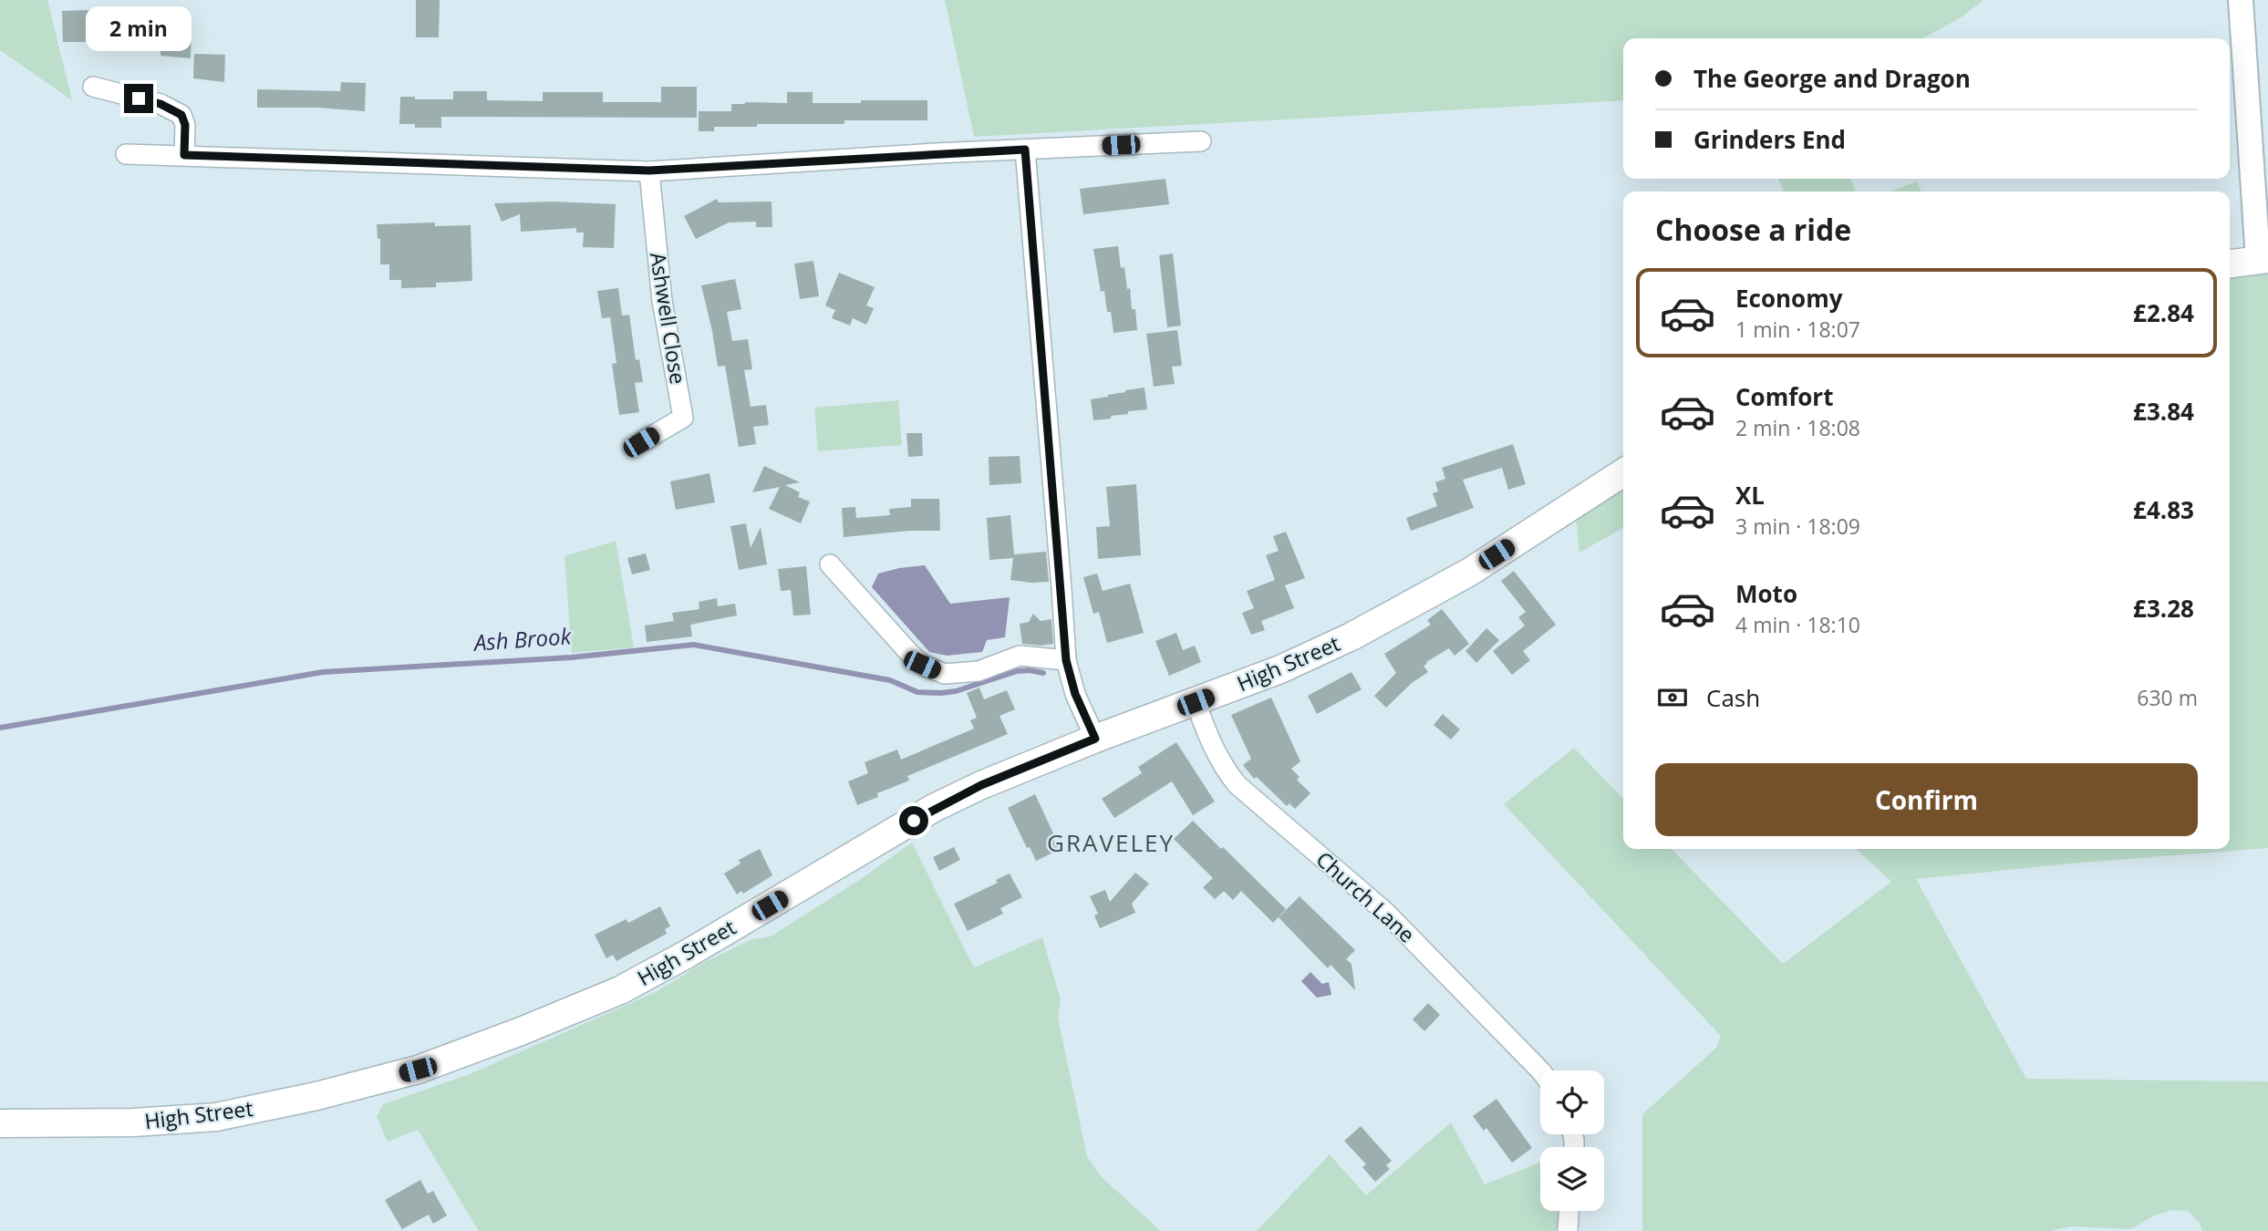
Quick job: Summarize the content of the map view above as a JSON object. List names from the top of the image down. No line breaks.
{"streets":{"main road":["High Street"],"street":["Ashwell Close","Church Lane"]},"crossings":[["High Street","Church Lane"]],"districts":["GRAVELEY"],"water":["Ash Brook"],"page":{"bubble":"2 min","banner":["The George and Dragon","Grinders End"],"heading":"Choose a ride","list":[{"name":"Economy","note":"1 min · 18:07","value":"£2.84"},{"name":"Comfort","note":"2 min · 18:08","value":"£3.84"},{"name":"XL","note":"3 min · 18:09","value":"£4.83"},{"name":"Moto","note":"4 min · 18:10","value":"£3.28"}],"pay":["Cash","630 m"],"buttons":"Confirm"}}
